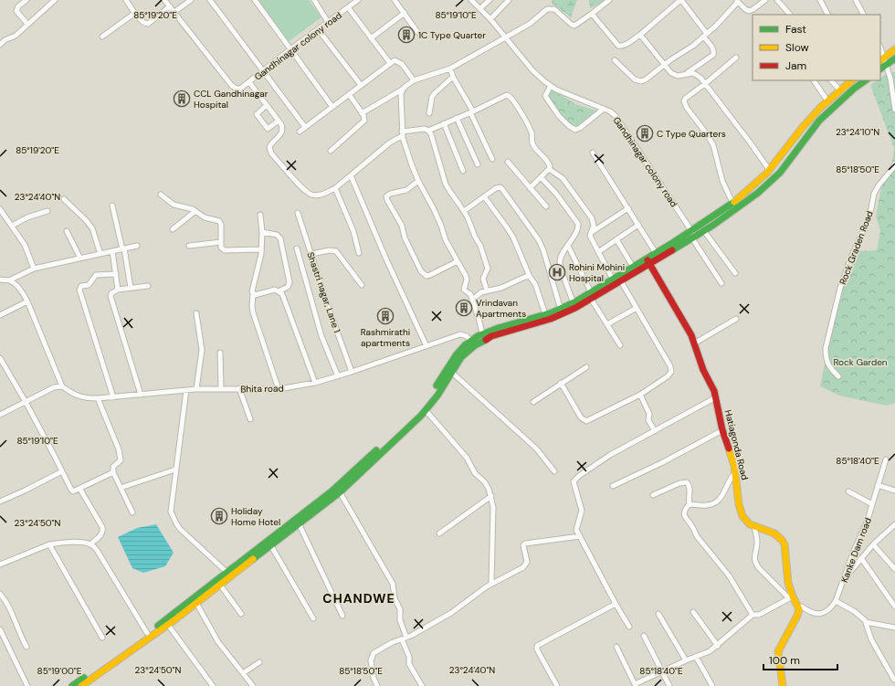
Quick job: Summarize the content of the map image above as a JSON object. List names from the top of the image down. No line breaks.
{"streets":{"main road":["Hatiagonda Road"],"street":["Gandhinagar colony road","Rock Graden Road","Shastri nagar, Lane 1","Bhita road","Kanke Dam road"]},"crossings":[["Shastri nagar, Lane 1","Bhita road"]],"districts":["CHANDWE"],"parks":["Rock Garden"],"places":{"building":["1C Type Quarter","CCL Gandhinagar Hospital","C Type Quarters","Vrindavan Apartments","Rashmirathi apartments","Holiday Home Hotel"],"hospital":["Rohini Mohini Hospital"]},"legend":["Fast","Slow","Jam"],"scale_bar":"100 m","coordinates":["85°19'20\"E","85°19'10\"E","23°24'10\"N","85°18'50\"E","23°24'40\"N","85°18'40\"E","23°24'50\"N","85°19'00\"E"]}
